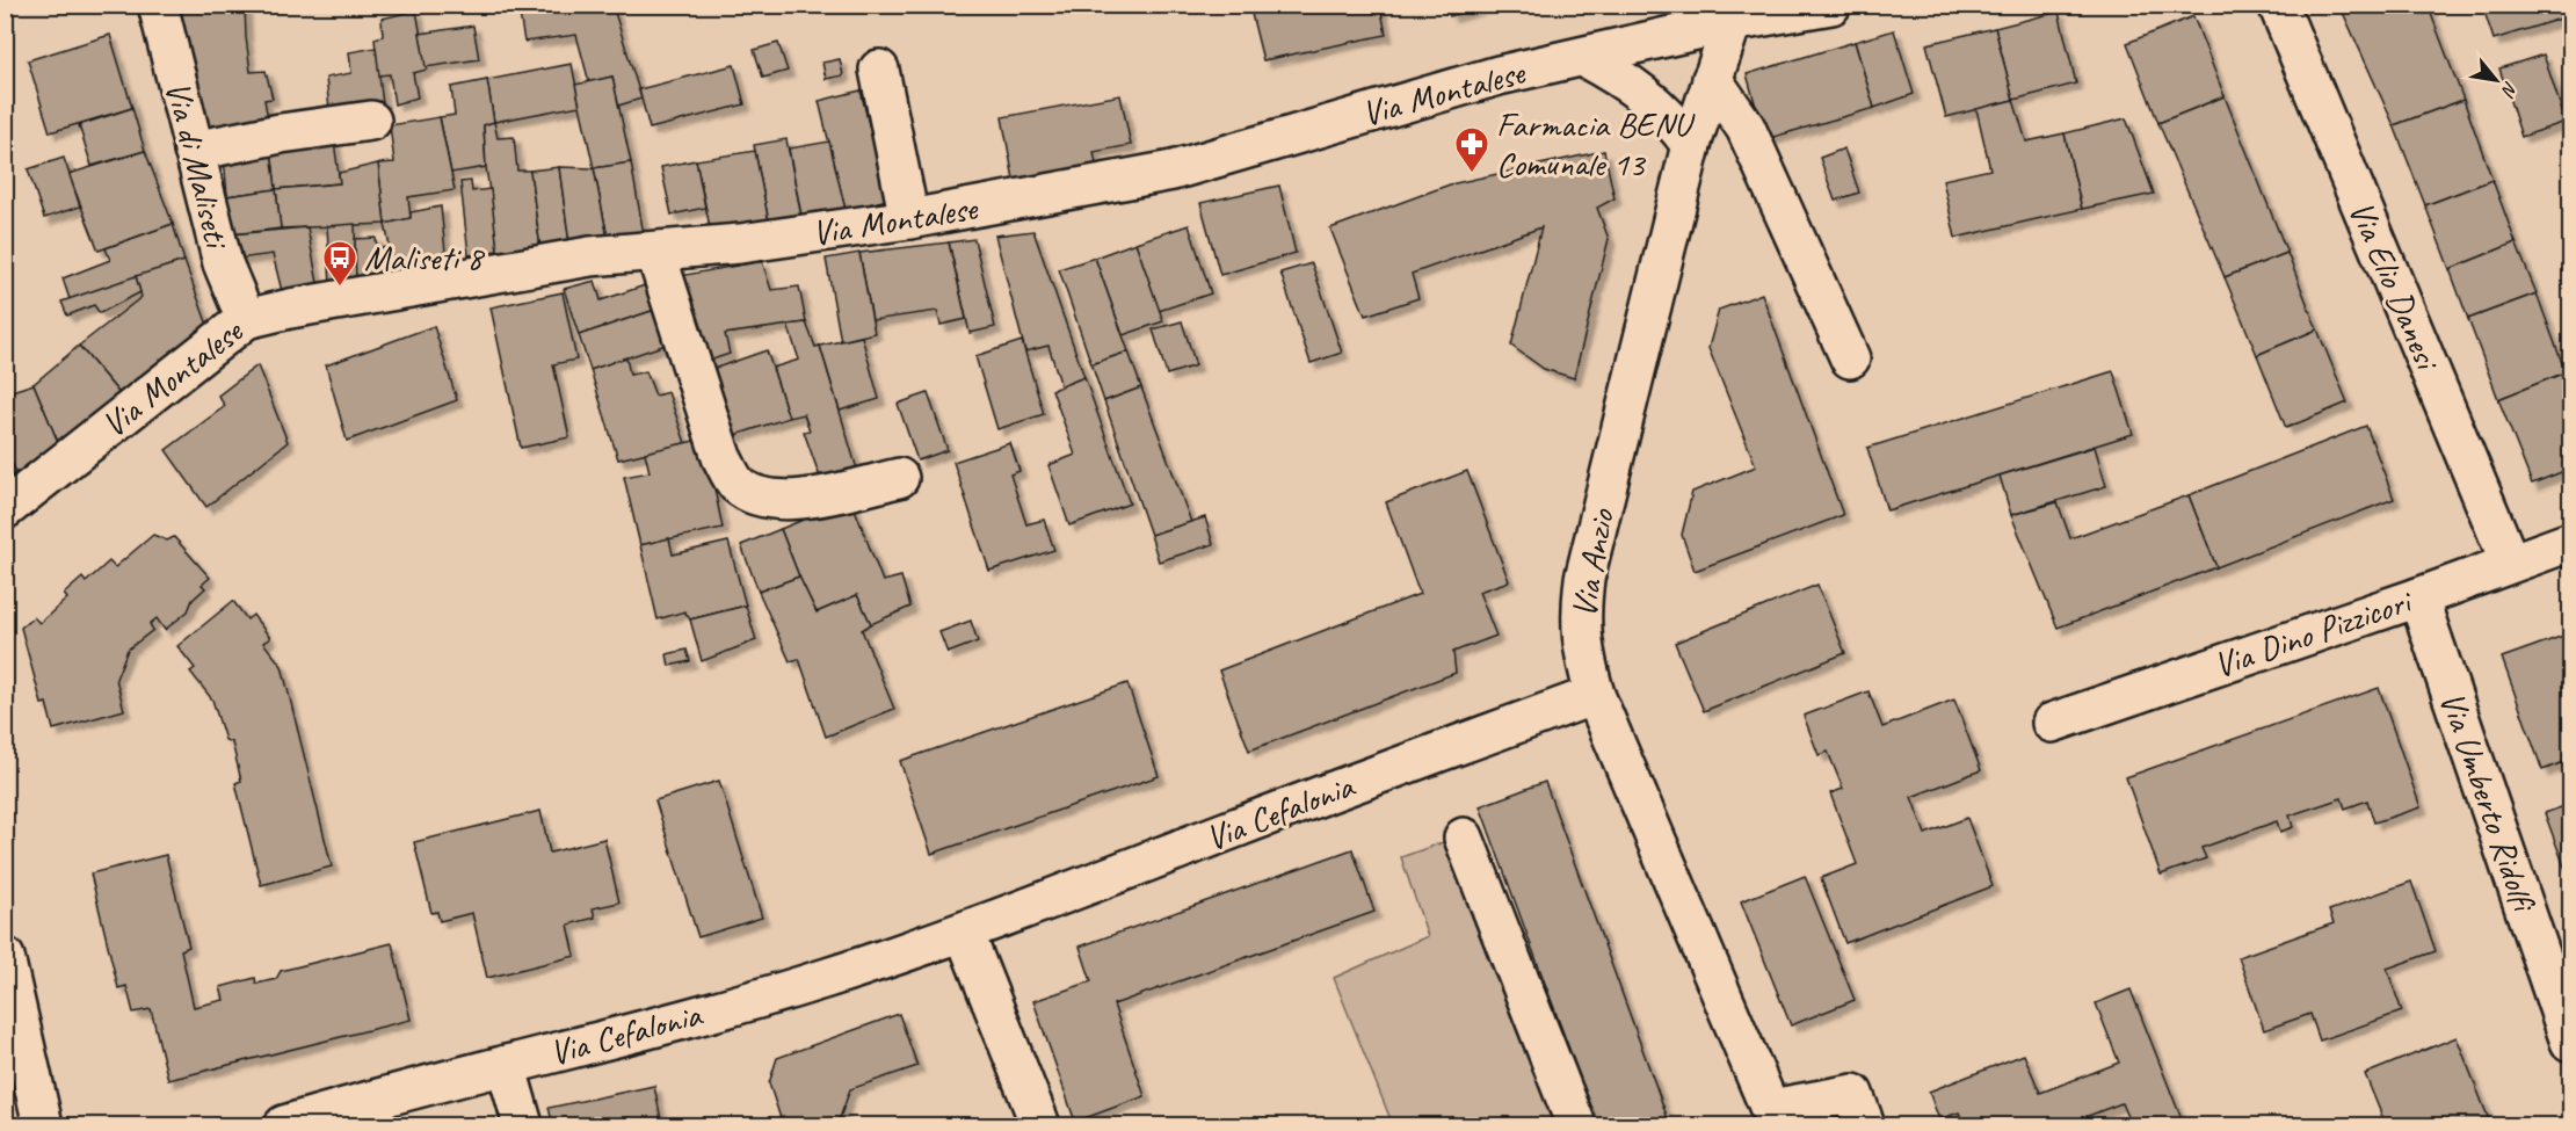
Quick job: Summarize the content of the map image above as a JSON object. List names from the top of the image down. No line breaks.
{"streets":{"street":["Via Montalese","Via di Maliseti","Via Elio Danesi","Via Anzio","Via Dino Pizzicori","Via Umberto Ridolfi","Via Cefalonia"]},"crossings":[["Via Montalese","Via di Maliseti"],["Via Montalese","Via Anzio"],["Via Elio Danesi","Via Dino Pizzicori"],["Via Anzio","Via Cefalonia"],["Via Dino Pizzicori","Via Umberto Ridolfi"]],"places":{"pharmacy":["Farmacia BENU Comunale 13"],"bus stop":["Maliseti 8"]},"north":"bottom right"}
